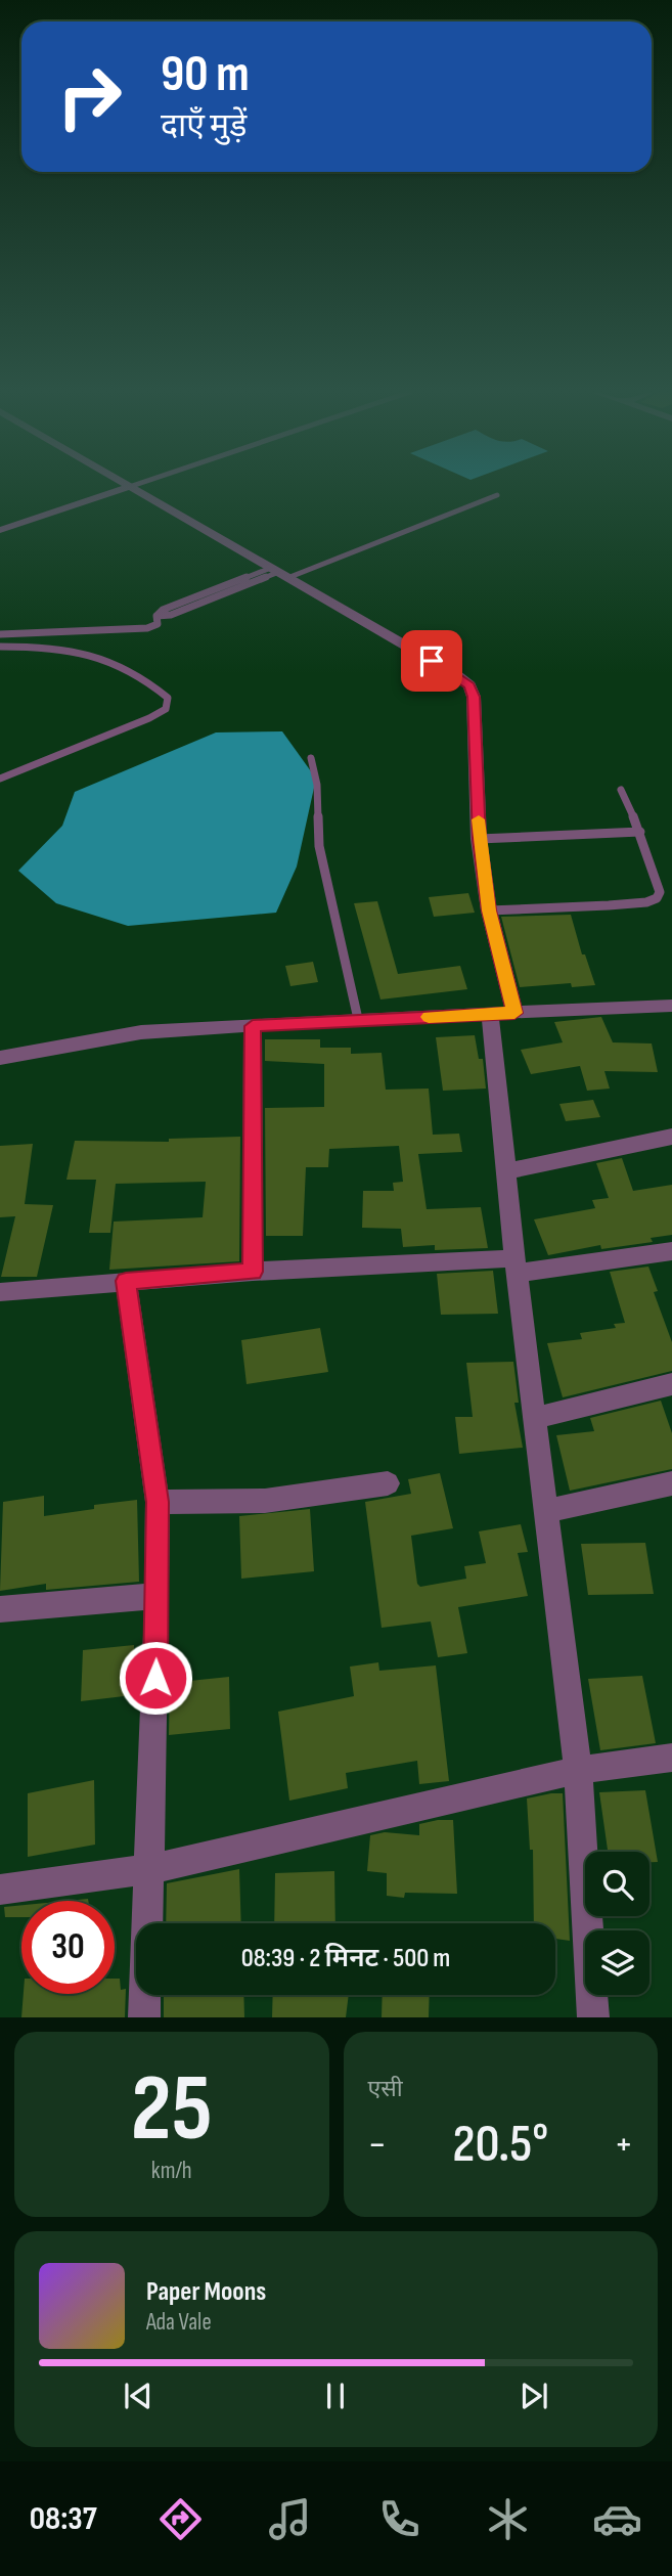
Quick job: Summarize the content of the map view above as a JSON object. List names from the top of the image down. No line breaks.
{"page":{"turn":["90 m","दाएँ मुड़ें"],"limit":"30","trip":"08:39 · 2 मिनट · 500 m","tile":[["25","km/h"],"एसी"],"heat":["−","20.5°","+"],"song":["Paper Moons","Ada Vale"],"tabs":"08:37"}}
